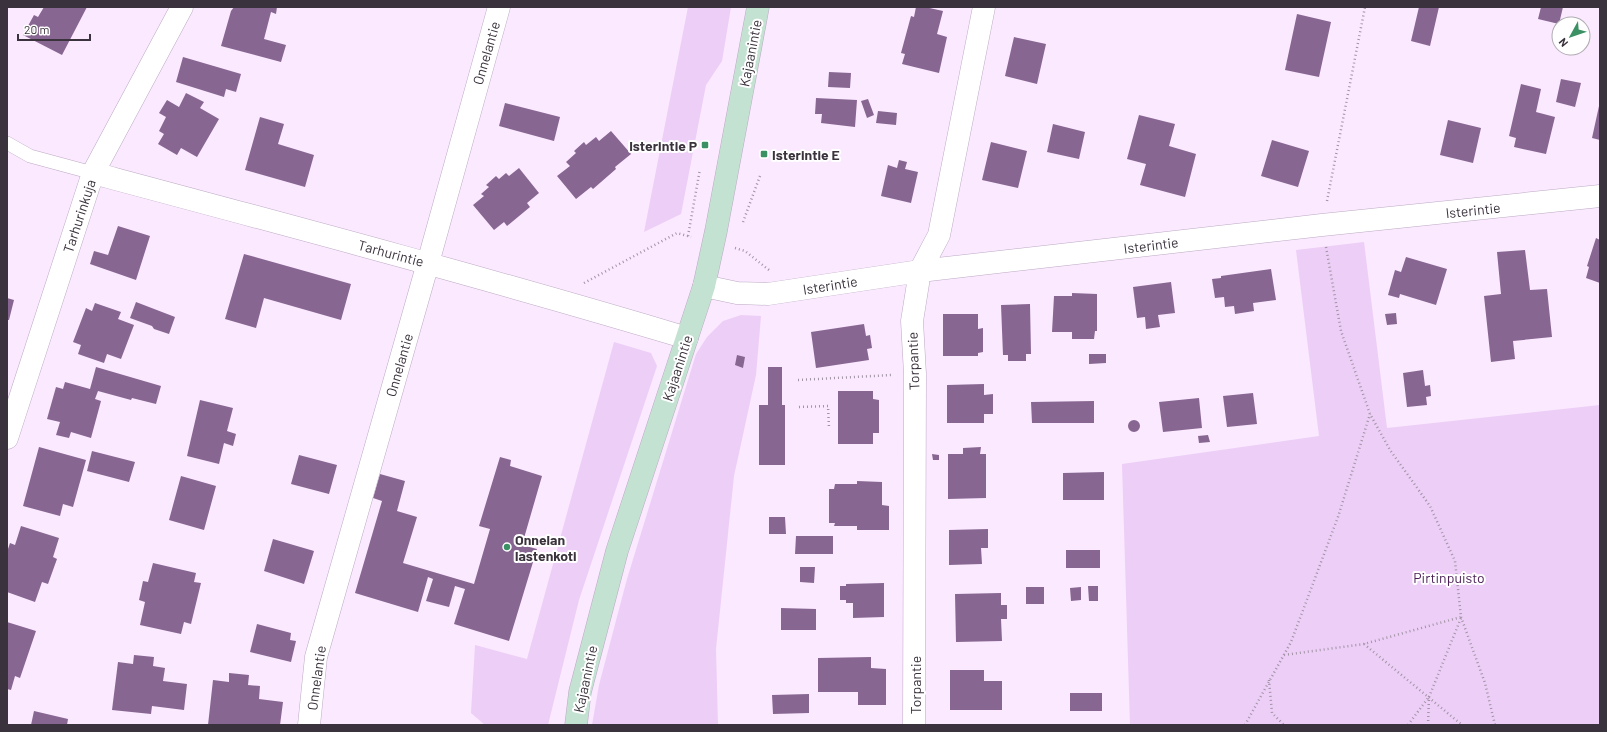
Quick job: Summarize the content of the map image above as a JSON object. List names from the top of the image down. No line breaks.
{"streets":{"main road":["Kajaanintie"],"street":["Onnelantie","Isterintie","Tarhurinkuja","Tarhurintie","Torpantie"]},"crossings":[["Onnelantie","Tarhurintie"],["Kajaanintie","Isterintie"],["Kajaanintie","Tarhurintie"],["Isterintie","Torpantie"],["Tarhurinkuja","Tarhurintie"]],"parks":["Pirtinpuisto"],"places":{"transit":["Isterintie P","Isterintie E"],"other":["Onnelan lastenkoti"]},"scale_bar":"20 m","north":"bottom left"}
